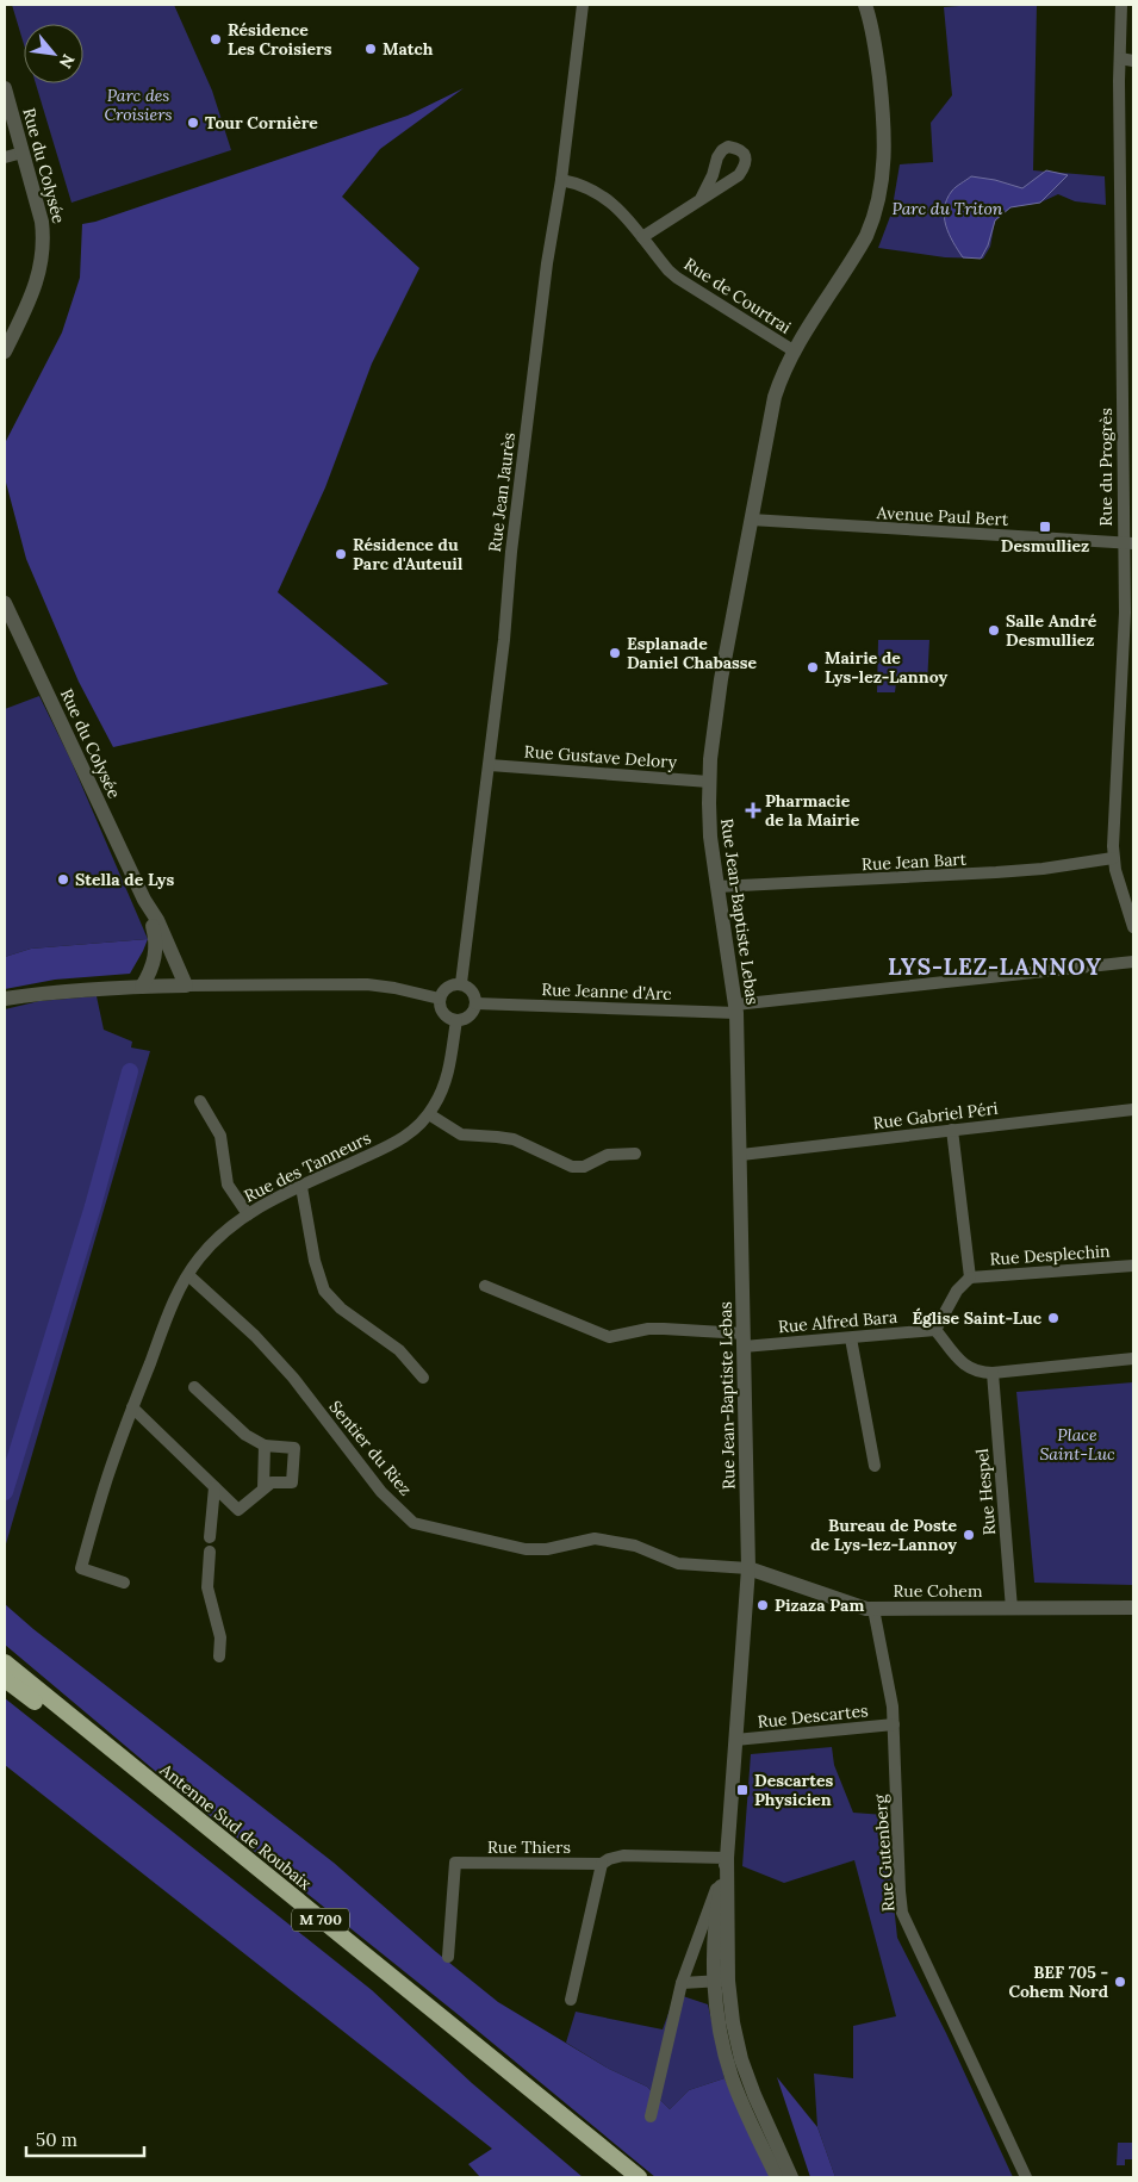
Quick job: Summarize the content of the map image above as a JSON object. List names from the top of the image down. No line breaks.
{"streets":{"highway":["Antenne Sud de Roubaix","M 700"],"street":["Rue du Colysée","Rue de Courtrai","Rue du Progrès","Rue Jean Jaurès","Avenue Paul Bert","Rue Gustave Delory","Rue Jean Bart","Rue Jean-Baptiste Lebas","Rue Jeanne d'Arc","Rue Gabriel Péri","Rue des Tanneurs","Rue Desplechin","Rue Alfred Bara","Sentier du Riez","Rue Hespel","Rue Cohem","Rue Descartes","Rue Thiers","Rue Gutenberg"]},"crossings":[["Rue de Courtrai","Rue Jean Jaurès"],["Rue de Courtrai","Rue Jean-Baptiste Lebas"],["Rue du Progrès","Avenue Paul Bert"],["Rue du Progrès","Rue Jean Bart"],["Rue Jean Jaurès","Rue Gustave Delory"],["Rue Jean Jaurès","Rue Jeanne d'Arc"],["Rue Jean Jaurès","Rue des Tanneurs"],["Avenue Paul Bert","Rue Jean-Baptiste Lebas"],["Rue Gustave Delory","Rue Jean-Baptiste Lebas"],["Rue Jean Bart","Rue Jean-Baptiste Lebas"],["Rue Jean-Baptiste Lebas","Rue Jeanne d'Arc"],["Rue Jean-Baptiste Lebas","Rue Gabriel Péri"],["Rue Jean-Baptiste Lebas","Rue Alfred Bara"],["Rue Jean-Baptiste Lebas","Sentier du Riez"],["Rue Jean-Baptiste Lebas","Rue Cohem"],["Rue Jean-Baptiste Lebas","Rue Descartes"],["Rue Jean-Baptiste Lebas","Rue Thiers"],["Rue Jeanne d'Arc","Rue des Tanneurs"],["Rue des Tanneurs","Sentier du Riez"],["Sentier du Riez","Rue Cohem"],["Rue Hespel","Rue Cohem"],["Rue Cohem","Rue Gutenberg"],["Rue Descartes","Rue Gutenberg"]],"districts":["LYS-LEZ-LANNOY"],"parks":["Parc des Croisiers","Parc du Triton","Place Saint-Luc"],"places":{"other":["Résidence Les Croisiers","Match","Tour Cornière","Résidence du Parc d'Auteuil","Salle André Desmulliez","Esplanade Daniel Chabasse","Mairie de Lys-lez-Lannoy","Stella de Lys","Église Saint-Luc","Bureau de Poste de Lys-lez-Lannoy","Pizaza Pam","BEF 705 - Cohem Nord"],"transit":["Desmulliez","Descartes Physicien"],"health":["Pharmacie de la Mairie"]},"scale_bar":"50 m","north":"bottom right"}
